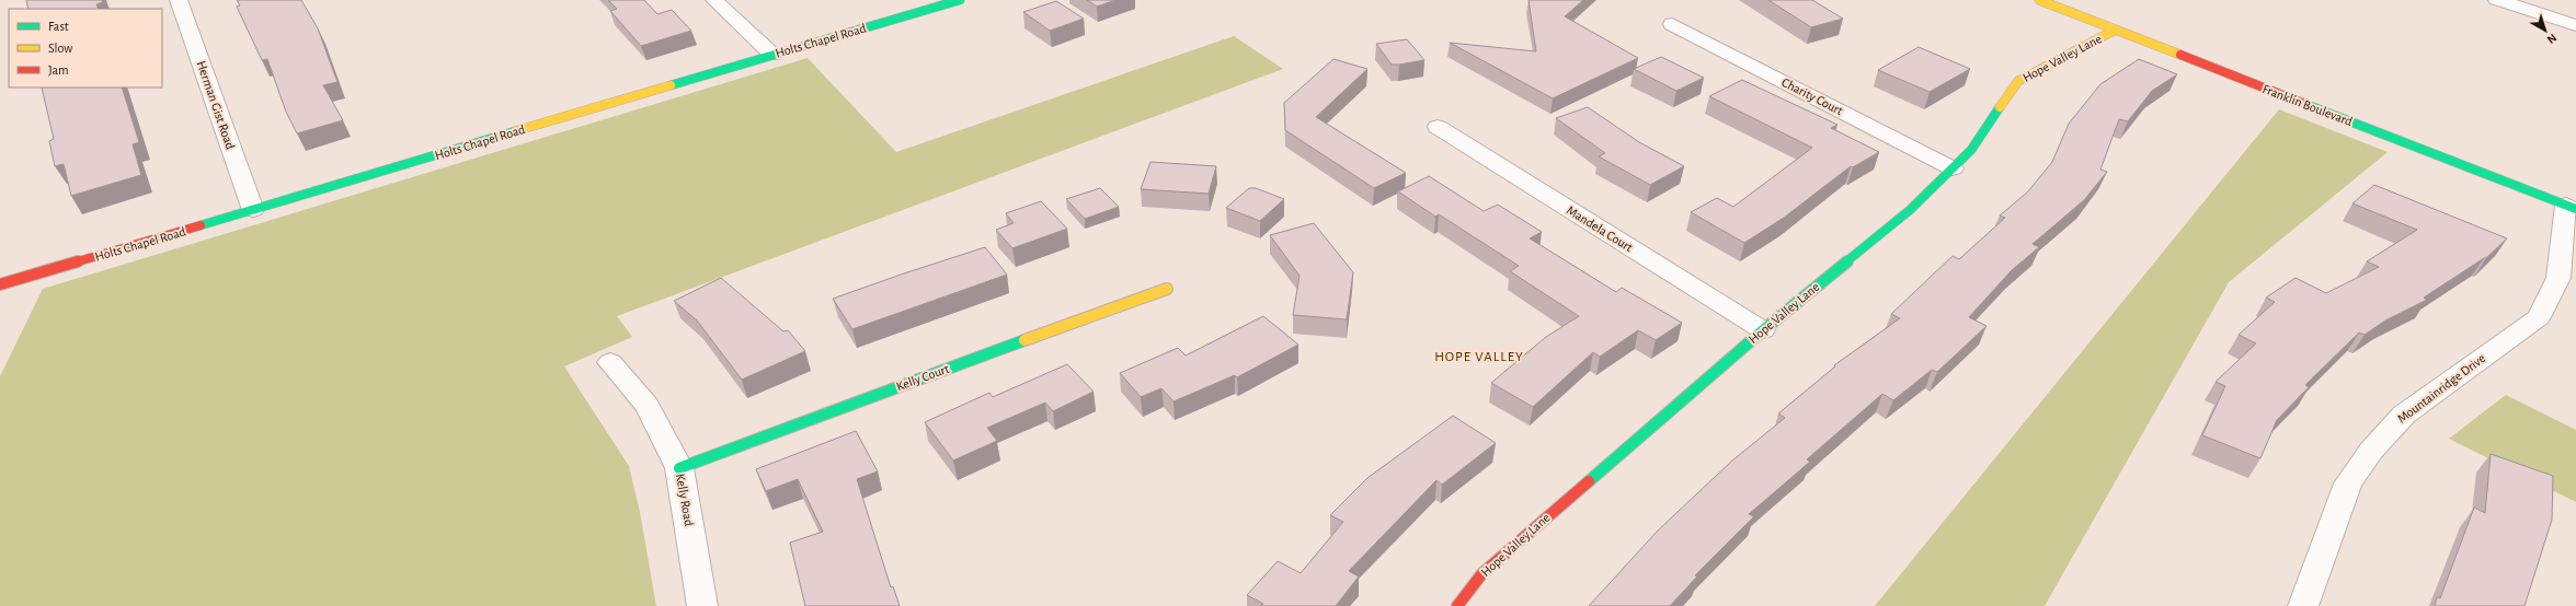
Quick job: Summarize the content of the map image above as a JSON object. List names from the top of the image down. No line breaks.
{"streets":{"street":["Holts Chapel Road","Hope Valley Lane","Charity Court","Herman Gist Road","Franklin Boulevard","Mandela Court","Kelly Court","Mountainridge Drive","Kelly Road"]},"crossings":[["Holts Chapel Road","Herman Gist Road"],["Hope Valley Lane","Charity Court"],["Hope Valley Lane","Franklin Boulevard"],["Hope Valley Lane","Mandela Court"],["Franklin Boulevard","Mountainridge Drive"],["Kelly Court","Kelly Road"]],"districts":["HOPE VALLEY"],"legend":["Fast","Slow","Jam"],"north":"bottom right"}
